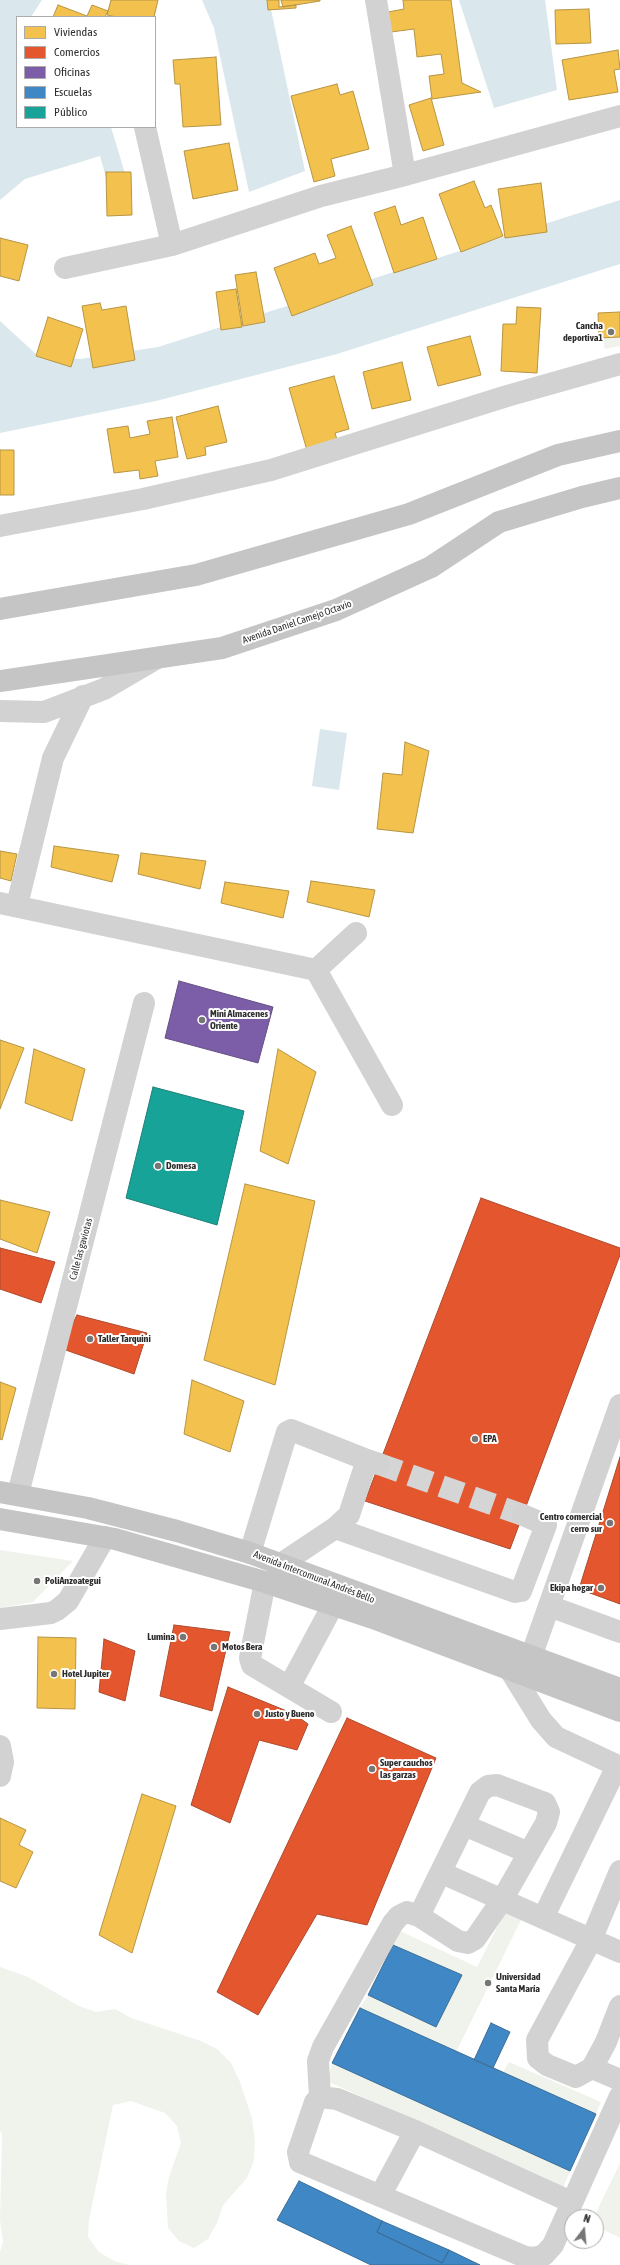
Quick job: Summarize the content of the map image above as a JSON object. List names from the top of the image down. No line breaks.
{"streets":{"main road":["Avenida Daniel Camejo Octavio","Avenida Intercomunal Andrés Bello"],"street":["Calle las gaviotas"]},"crossings":[["Calle las gaviotas","Avenida Intercomunal Andrés Bello"]],"places":["Cancha deportiva1","Mini Almacenes Oriente","Domesa","Taller Tarquini","EPA","Centro comercial cerro sur","PoliAnzoategui","Ekipa hogar","Lumina","Motos Bera","Hotel Jupiter","Justo y Bueno","Super cauchos las garzas","Universidad Santa María"],"legend":["Viviendas","Comercios","Oficinas","Escuelas","Público"],"north":"top"}
